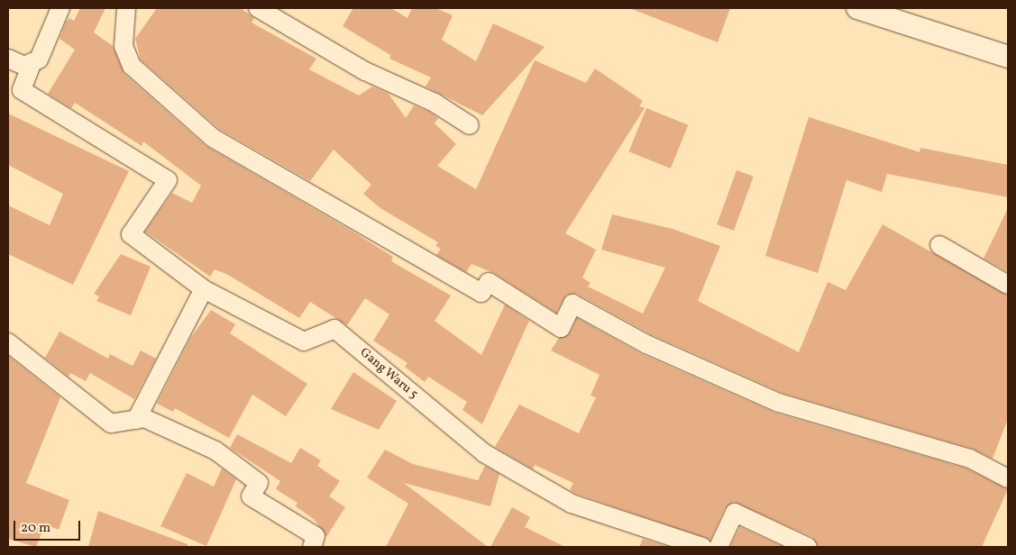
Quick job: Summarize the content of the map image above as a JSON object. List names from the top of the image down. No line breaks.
{"streets":{"street":["Gang Waru 5"]},"scale_bar":"20 m"}
